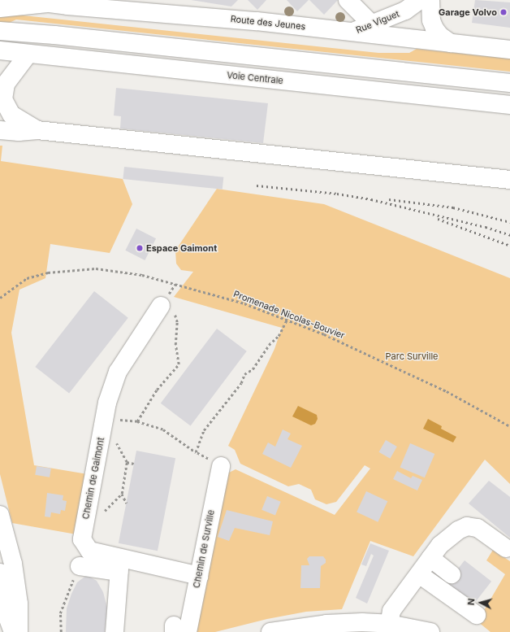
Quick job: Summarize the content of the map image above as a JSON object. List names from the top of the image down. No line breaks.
{"streets":{"street":["Rue Viguet","Route des Jeunes","Voie Centrale","Chemin de Gaimont","Chemin de Surville"],"path":["Promenade Nicolas-Bouvier"]},"crossings":[["Rue Viguet","Route des Jeunes"],["Chemin de Gaimont","Chemin de Surville"]],"parks":["Parc Surville"],"places":["Garage Volvo","Espace Gaimont"],"north":"left"}
